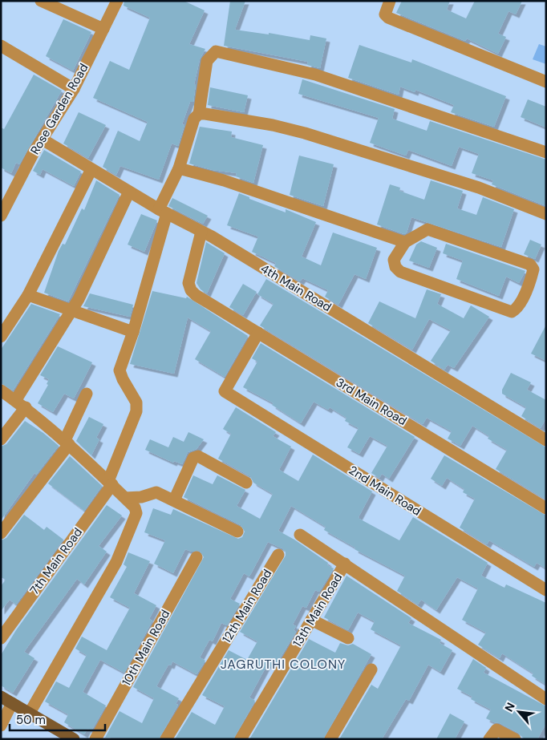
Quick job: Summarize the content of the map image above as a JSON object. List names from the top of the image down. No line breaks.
{"streets":{"street":["Rose Garden Road","4th Main Road","3rd Main Road","2nd Main Road","7th Main Road","12th Main Road","13th Main Road","10th Main Road"]},"crossings":[["Rose Garden Road","4th Main Road"],["4th Main Road","3rd Main Road"],["4th Main Road","7th Main Road"],["3rd Main Road","2nd Main Road"]],"districts":["JAGRUTHI COLONY"],"scale_bar":"50 m","north":"top left"}
